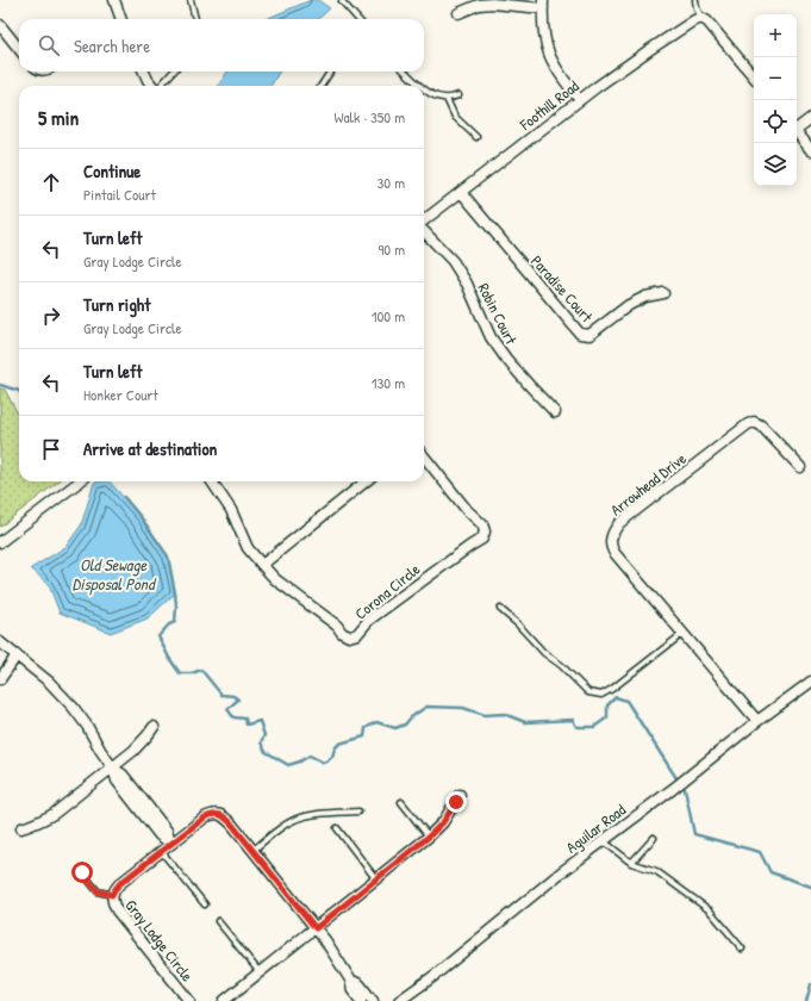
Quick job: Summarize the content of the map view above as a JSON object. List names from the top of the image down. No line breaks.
{"streets":{"street":["Foothill Road","Paradise Court","Robin Court","Arrowhead Drive","Corona Circle","Aguilar Road","Gray Lodge Circle"]},"crossings":[["Foothill Road","Paradise Court"],["Arrowhead Drive","Aguilar Road"]],"water":["Old Sewage Disposal Pond"],"page":{"map_buttons":["+","−"],"search":"Search here","heading":["5 min","Walk · 350 m"],"list":[["Continue","Pintail Court","30 m"],["Turn left","Gray Lodge Circle","90 m"],["Turn right","Gray Lodge Circle","100 m"],["Turn left","Honker Court","130 m"],"Arrive at destination"]}}
